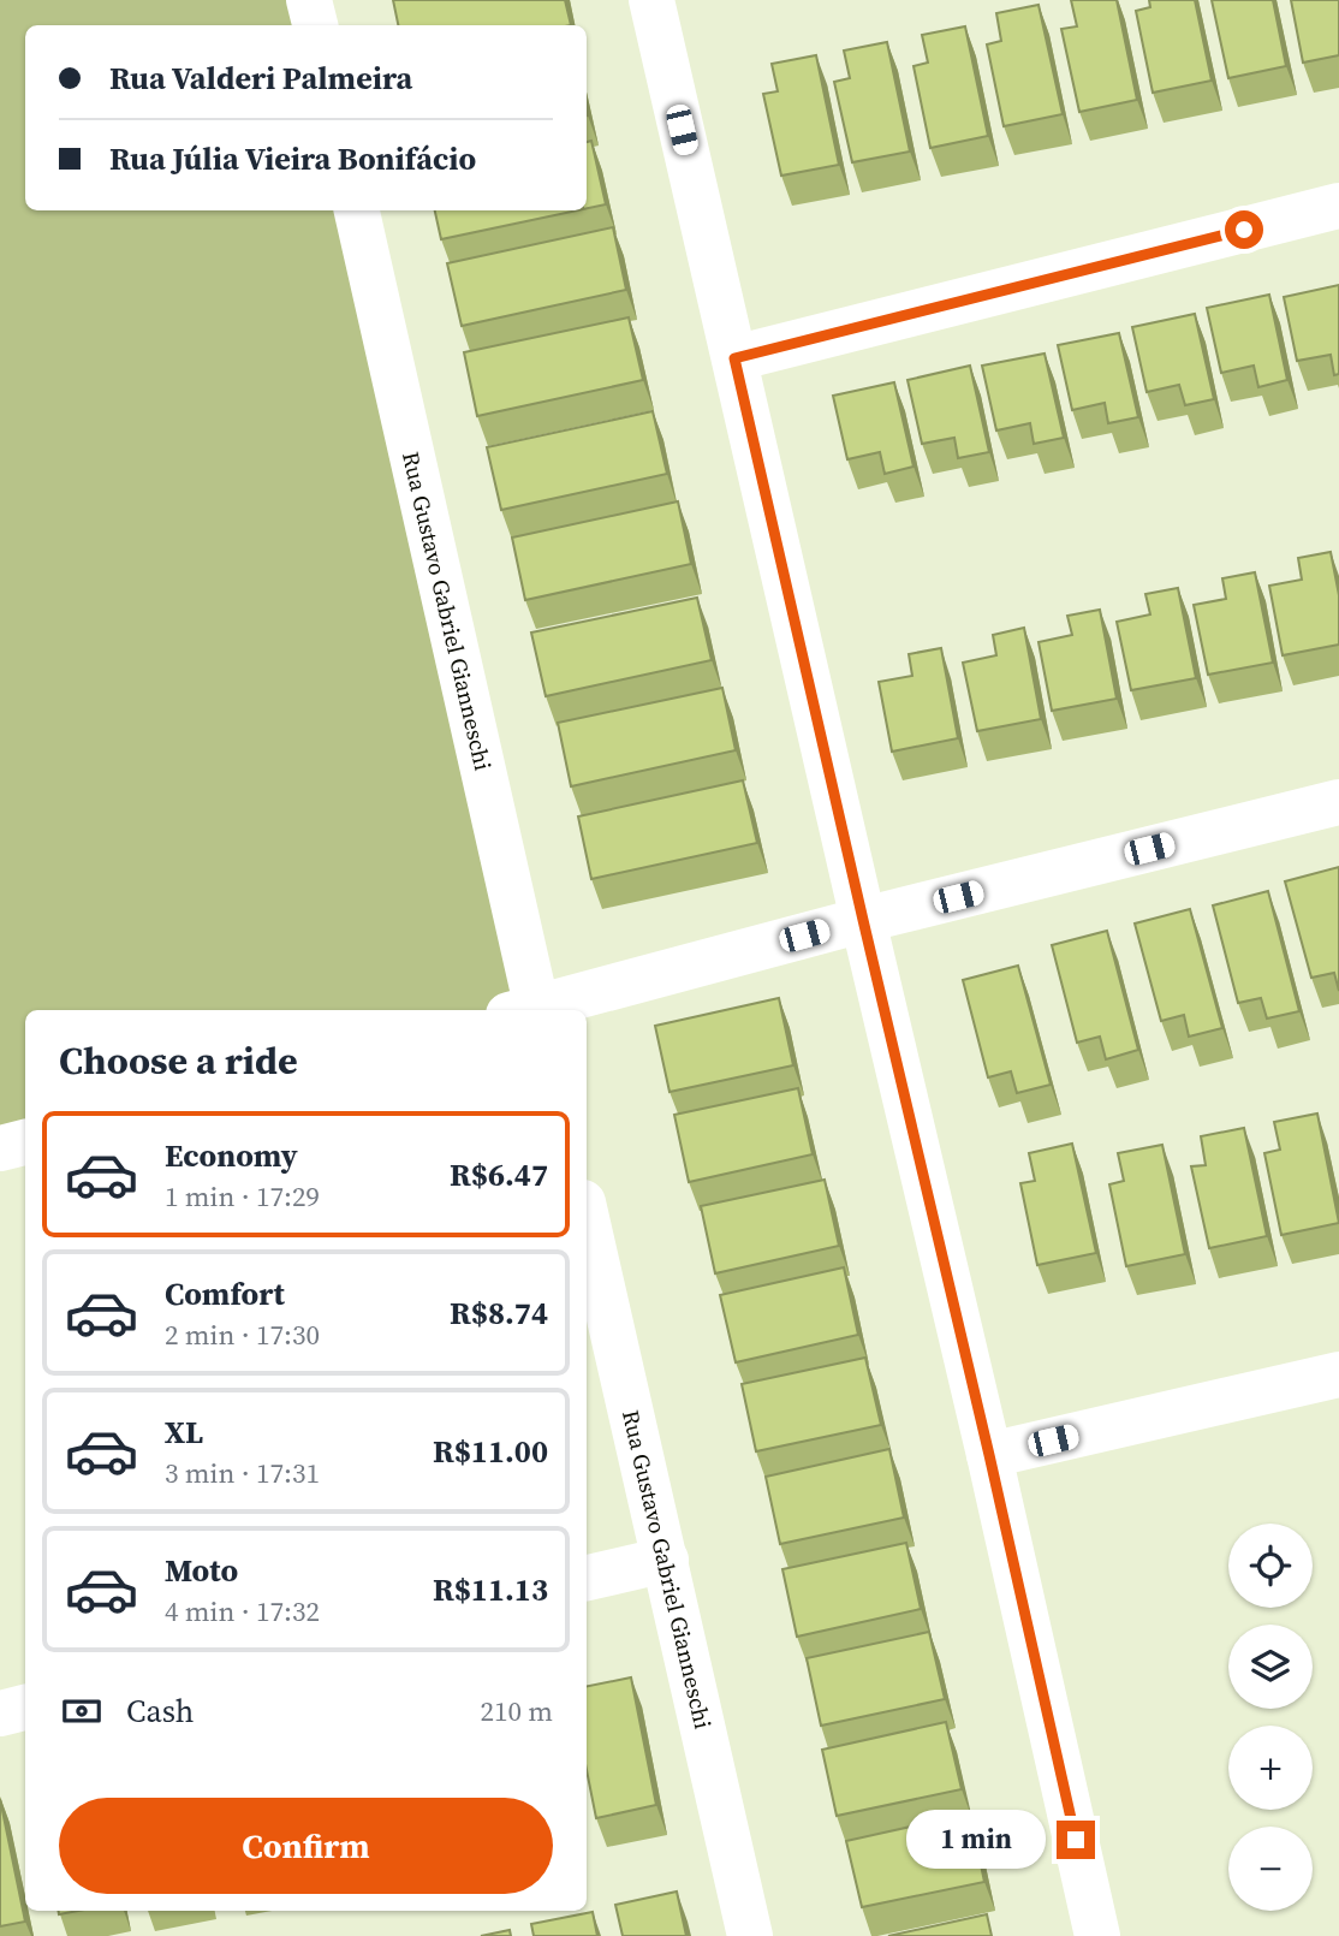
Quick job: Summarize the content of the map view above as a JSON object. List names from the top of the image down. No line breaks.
{"streets":{"street":["Rua Gustavo Gabriel Gianneschi"]},"page":{"banner":["Rua Valderi Palmeira","Rua Júlia Vieira Bonifácio"],"heading":"Choose a ride","list":[{"name":"Economy","note":"1 min · 17:29","value":"R$6.47"},{"name":"Comfort","note":"2 min · 17:30","value":"R$8.74"},{"name":"XL","note":"3 min · 17:31","value":"R$11.00"},{"name":"Moto","note":"4 min · 17:32","value":"R$11.13"}],"map_buttons":["+","−"],"pay":["Cash","210 m"],"buttons":"Confirm","bubble":"1 min"}}
